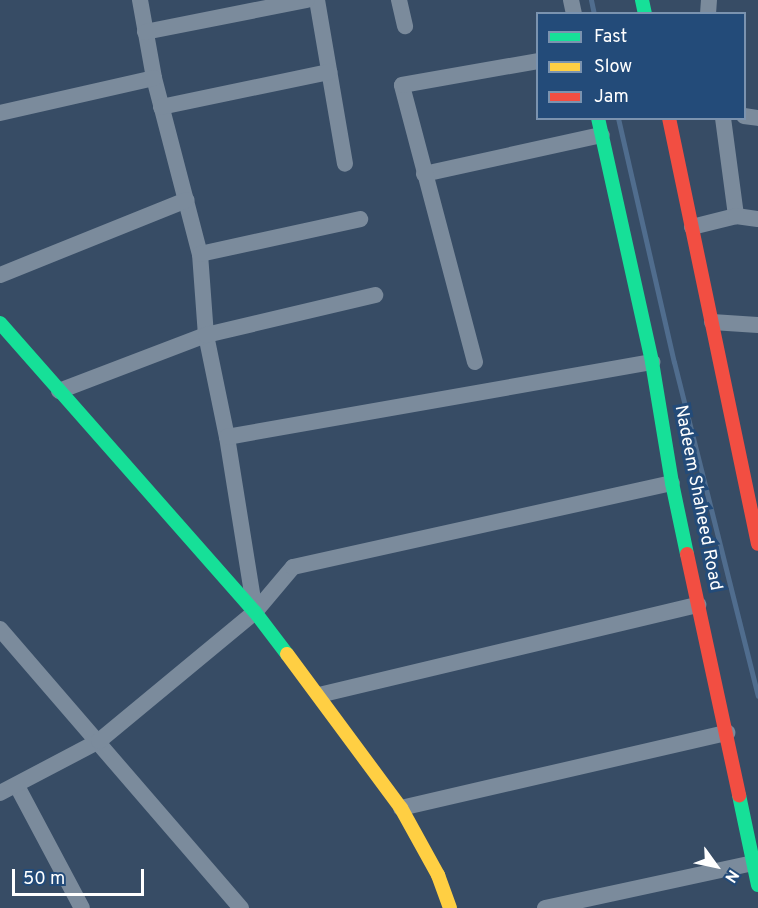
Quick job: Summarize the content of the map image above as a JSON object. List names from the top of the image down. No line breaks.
{"streets":{"street":["Nadeem Shaheed Road"]},"legend":["Fast","Slow","Jam"],"scale_bar":"50 m","north":"bottom right"}
